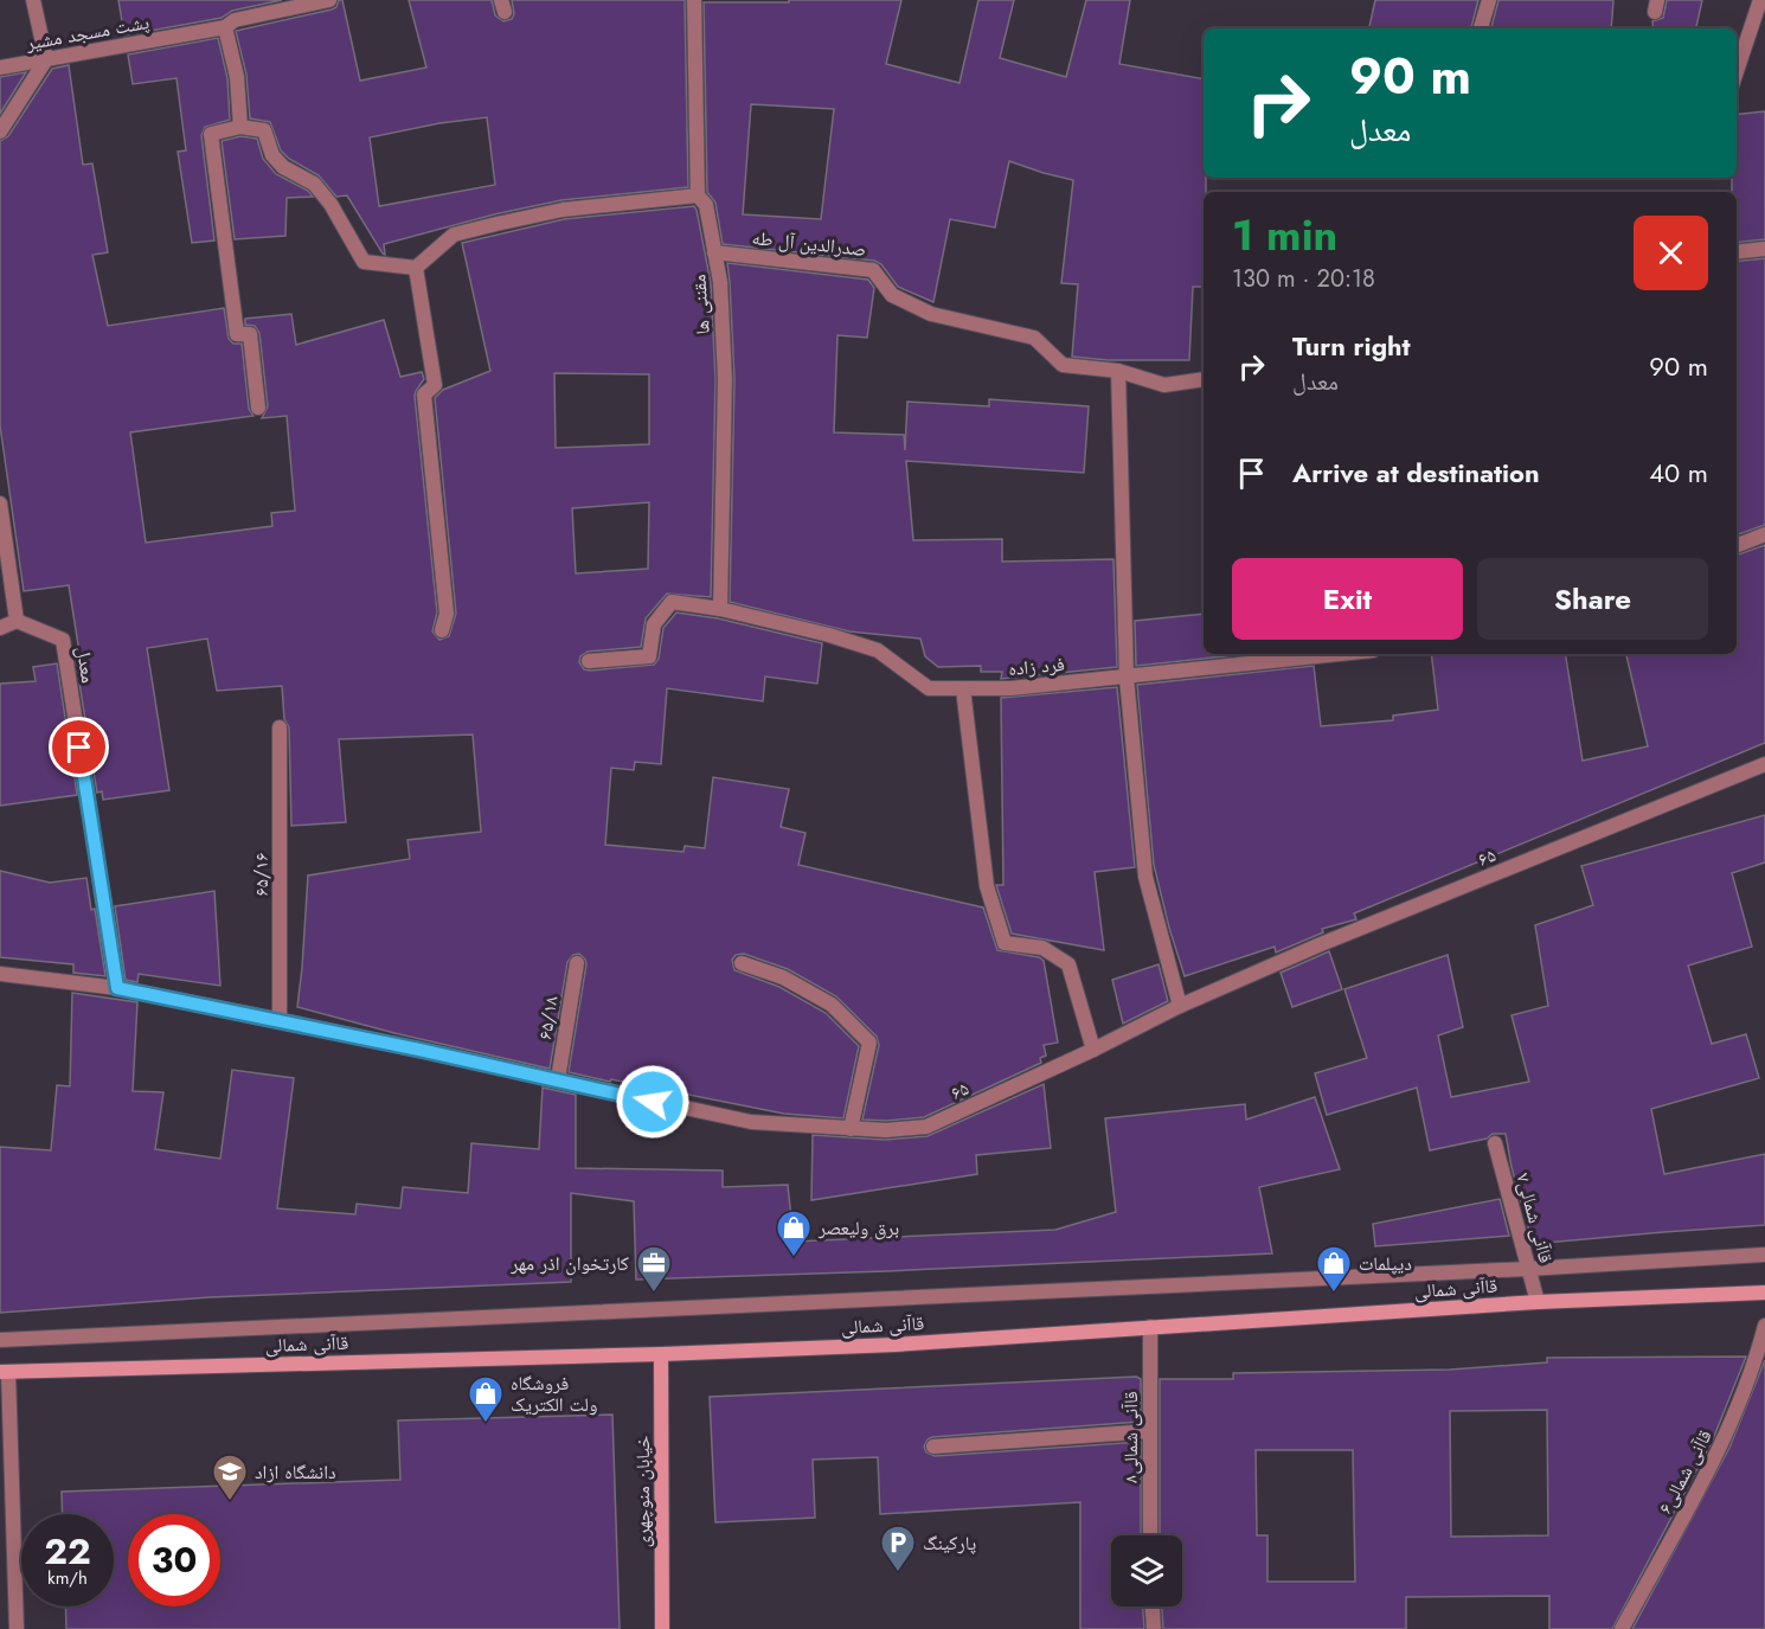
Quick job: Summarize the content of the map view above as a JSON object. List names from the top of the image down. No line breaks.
{"streets":{"main road":["قاآنی شمالی","خیابان منوچهری"],"street":["پشت مسجد مشیر","صدرالدین آل طه","مقننی ها","معدل","فرد زاده","۶۵","۶۵/۱۶","۶۵/۱۸","قاآنی شمالی۷","قاآنی شمالی۸","قاآنی شمالی۶"]},"crossings":[["صدرالدین آل طه","مقننی ها"],["مقننی ها","فرد زاده"],["معدل","۶۵"],["۶۵","۶۵/۱۶"],["۶۵","۶۵/۱۸"],["قاآنی شمالی۷","قاآنی شمالی"],["قاآنی شمالی","قاآنی شمالی۸"],["قاآنی شمالی","خیابان منوچهری"]],"places":{"shop":["برق ولیعصر","دیپلمات","فروشگاه ولت الکتریک"],"office":["کارتخوان اذر مهر"],"school or university":["دانشگاه ازاد"],"parking":["پارکینگ"]},"page":{"turn":["90 m","معدل"],"heading":["1 min","130 m · 20:18"],"list":[{"name":"Turn right","note":"معدل","value":"90 m"},{"name":"Arrive at destination","value":"40 m"}],"buttons":["Exit","Share"],"speed":"22 km/h","limit":"30"}}
